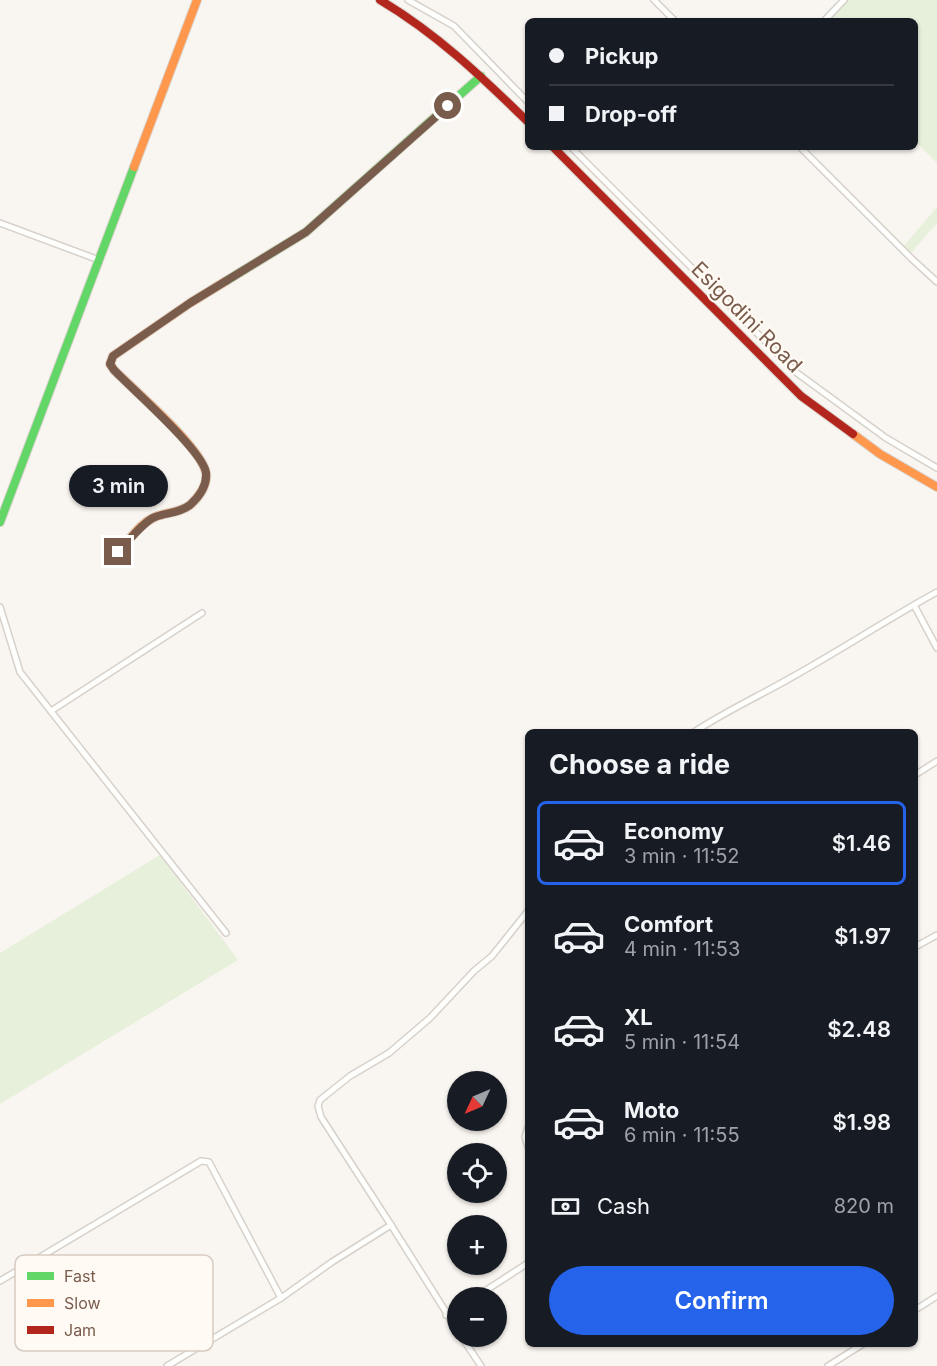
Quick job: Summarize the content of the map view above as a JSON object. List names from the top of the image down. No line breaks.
{"streets":{"street":["Esigodini Road"]},"legend":["Fast","Slow","Jam"],"north":"bottom left","page":{"banner":["Pickup","Drop-off"],"bubble":"3 min","heading":"Choose a ride","list":[{"name":"Economy","note":"3 min · 11:52","value":"$1.46"},{"name":"Comfort","note":"4 min · 11:53","value":"$1.97"},{"name":"XL","note":"5 min · 11:54","value":"$2.48"},{"name":"Moto","note":"6 min · 11:55","value":"$1.98"}],"map_buttons":["+","−"],"pay":["Cash","820 m"],"buttons":"Confirm"}}
